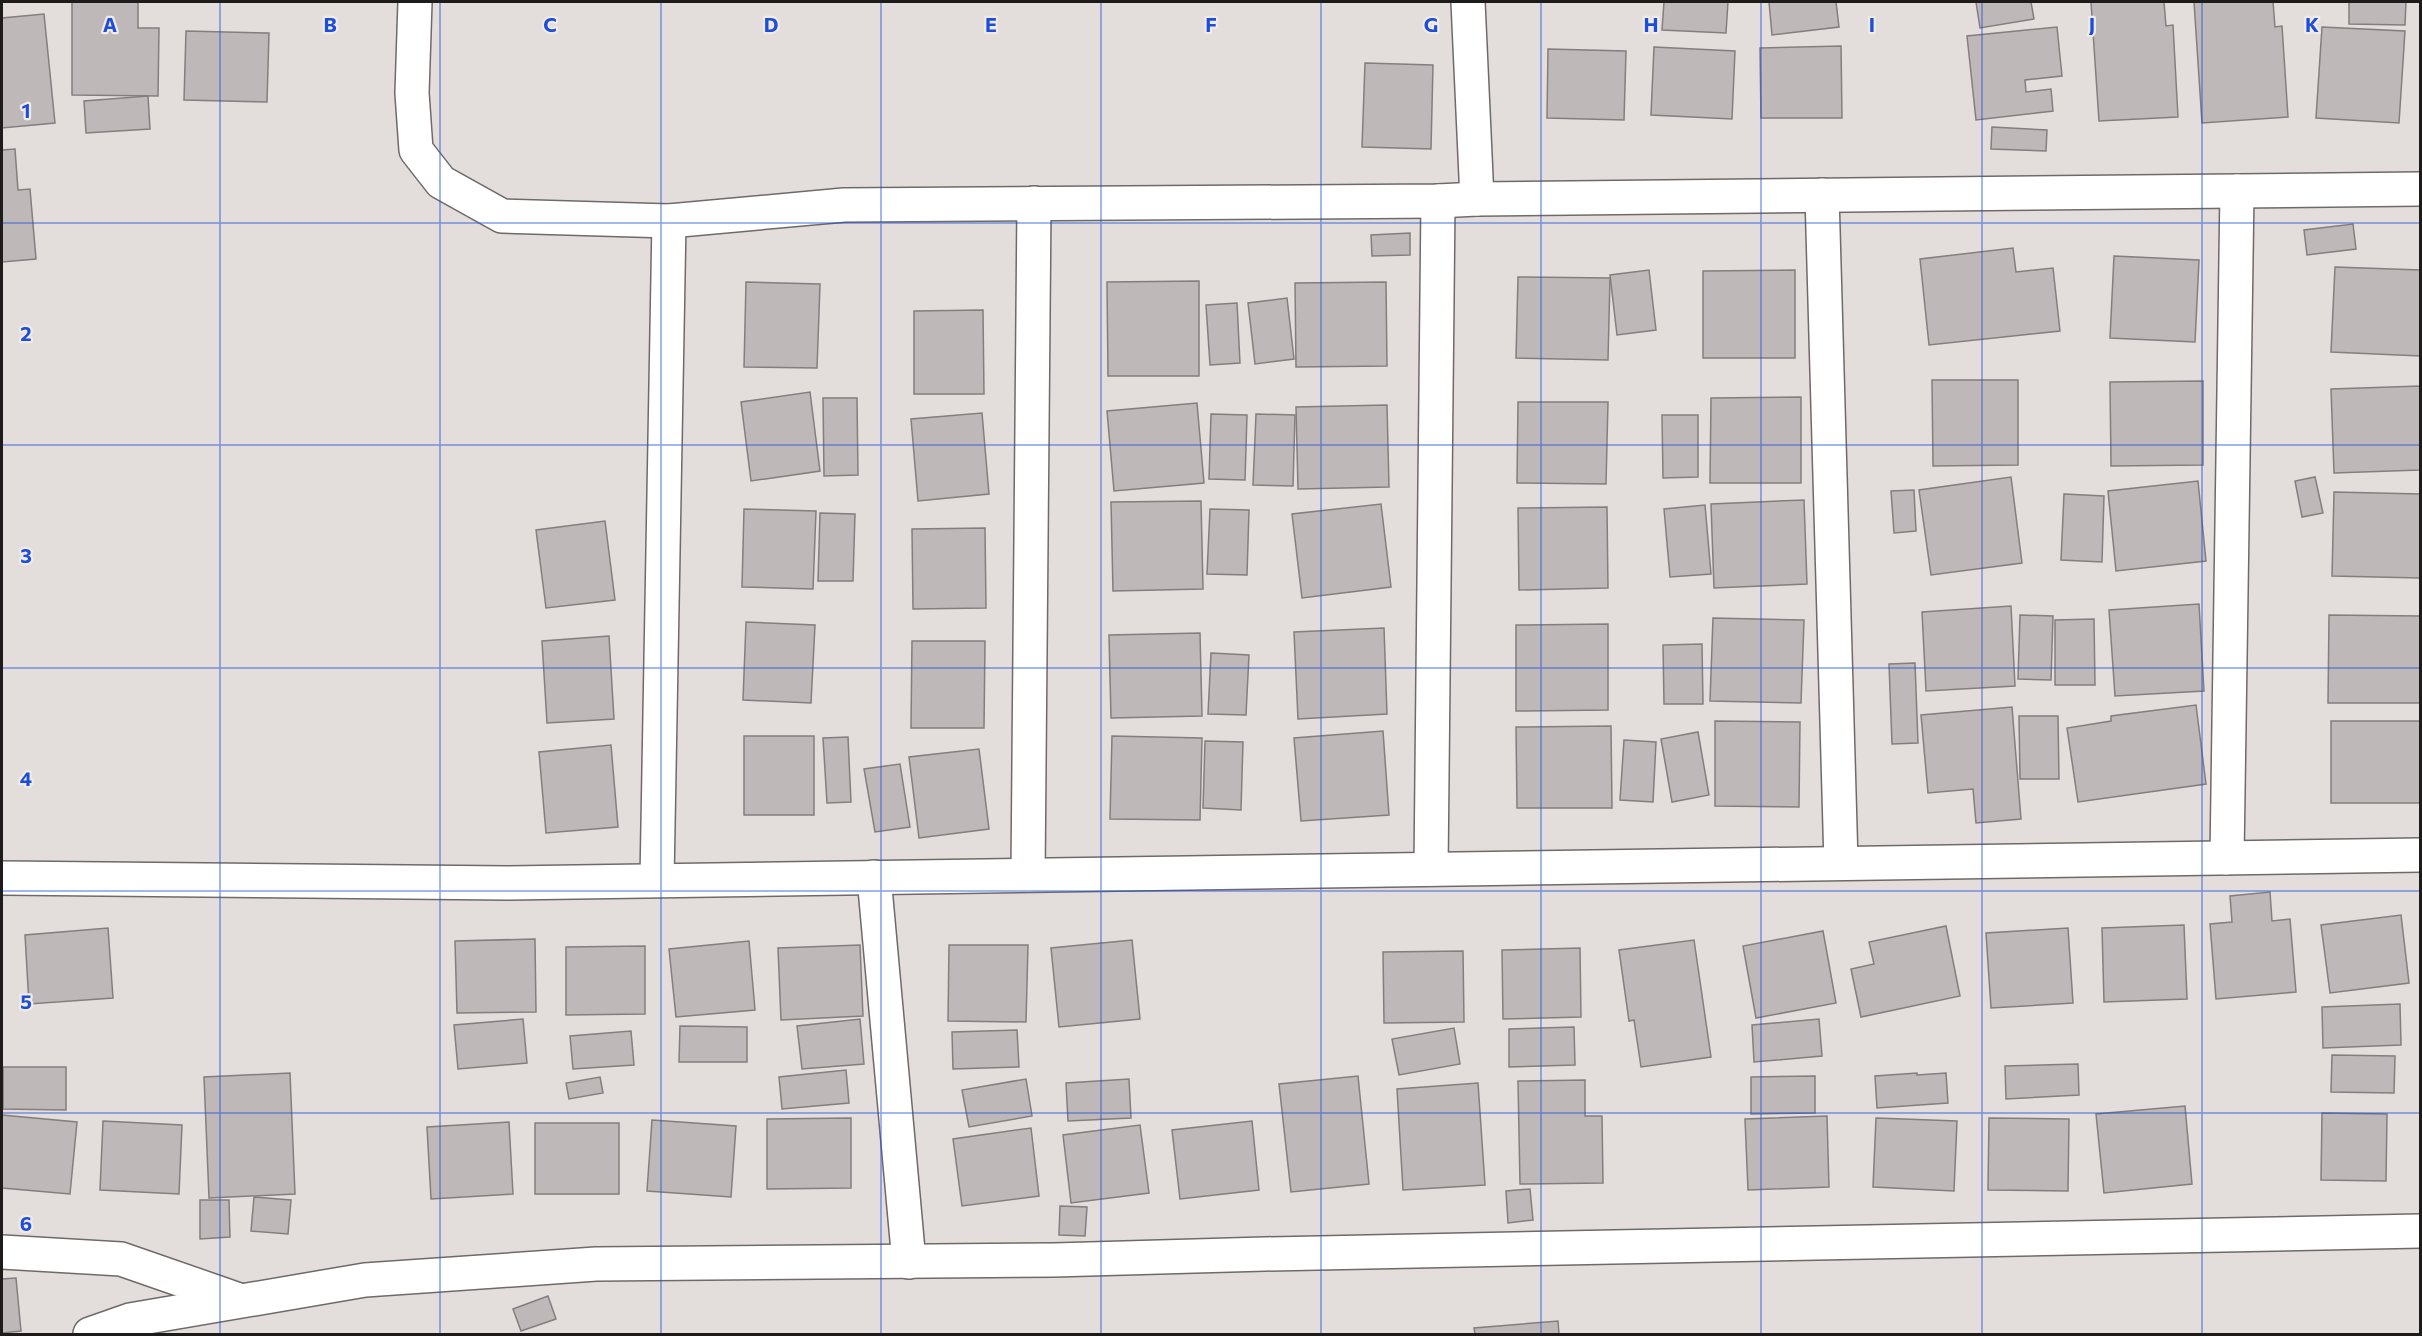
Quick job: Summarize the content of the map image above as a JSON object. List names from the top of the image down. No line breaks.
{"grid":{"columns":["A","B","C","D","E","F","G","H","I","J","K"],"rows":["1","2","3","4","5","6"]}}
